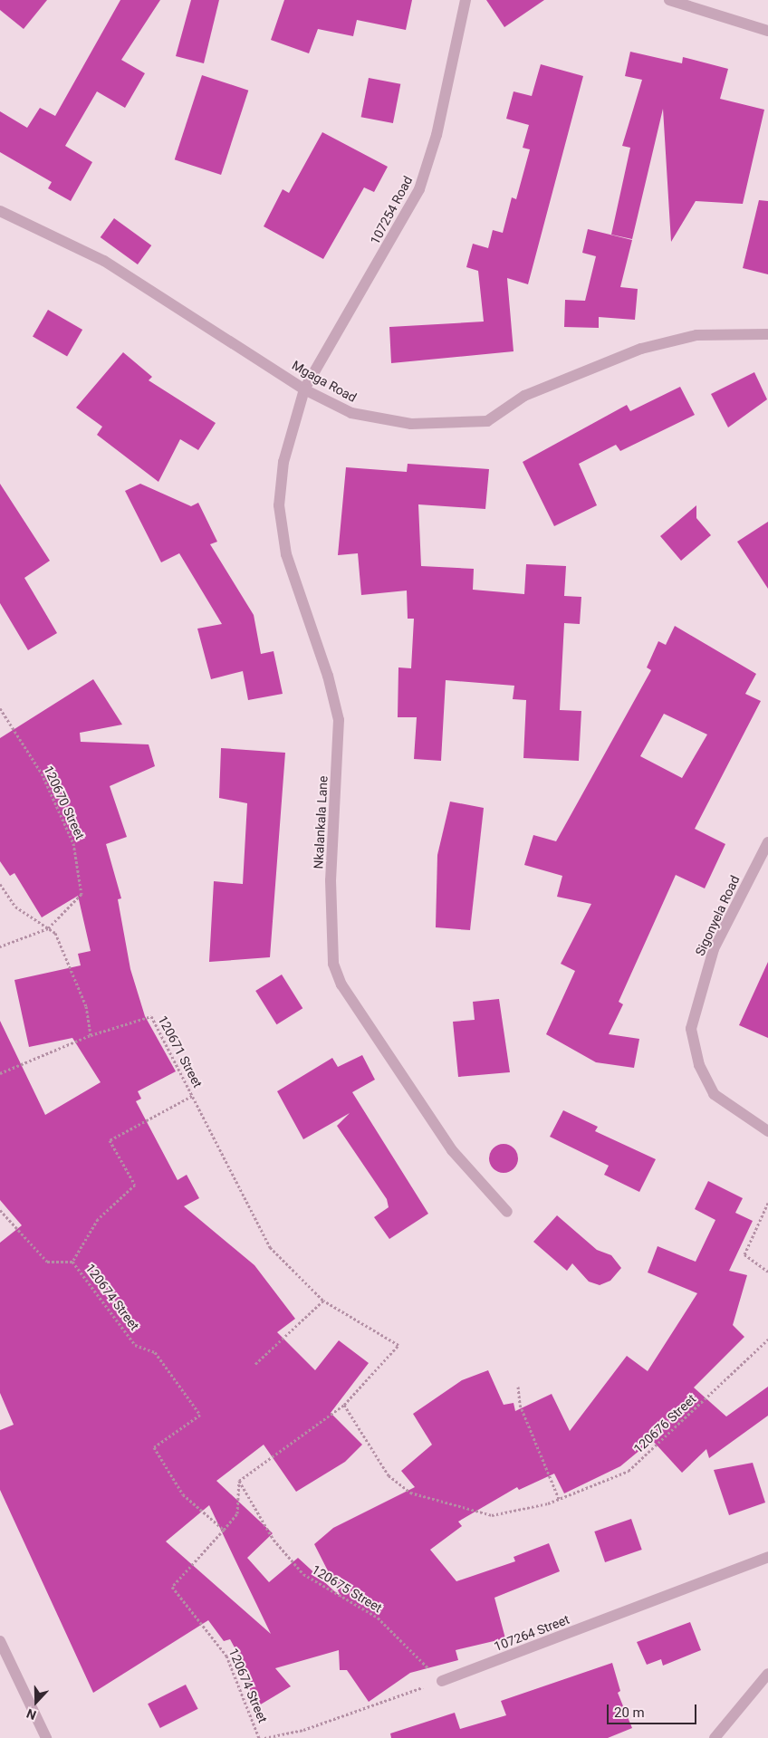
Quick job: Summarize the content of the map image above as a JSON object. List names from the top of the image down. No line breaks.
{"streets":{"street":["107254 Road","Mgaga Road","Nkalankala Lane","Sigonyela Road","107264 Street"],"path":["120670 Street","120671 Street","120674 Street","120676 Street","120675 Street"]},"crossings":[["107254 Road","Mgaga Road"],["107254 Road","Nkalankala Lane"],["Mgaga Road","Nkalankala Lane"],["120671 Street","120674 Street"],["120671 Street","120676 Street"],["120674 Street","120675 Street"],["120674 Street","107264 Street"],["120675 Street","107264 Street"]],"scale_bar":"20 m","north":"bottom"}
